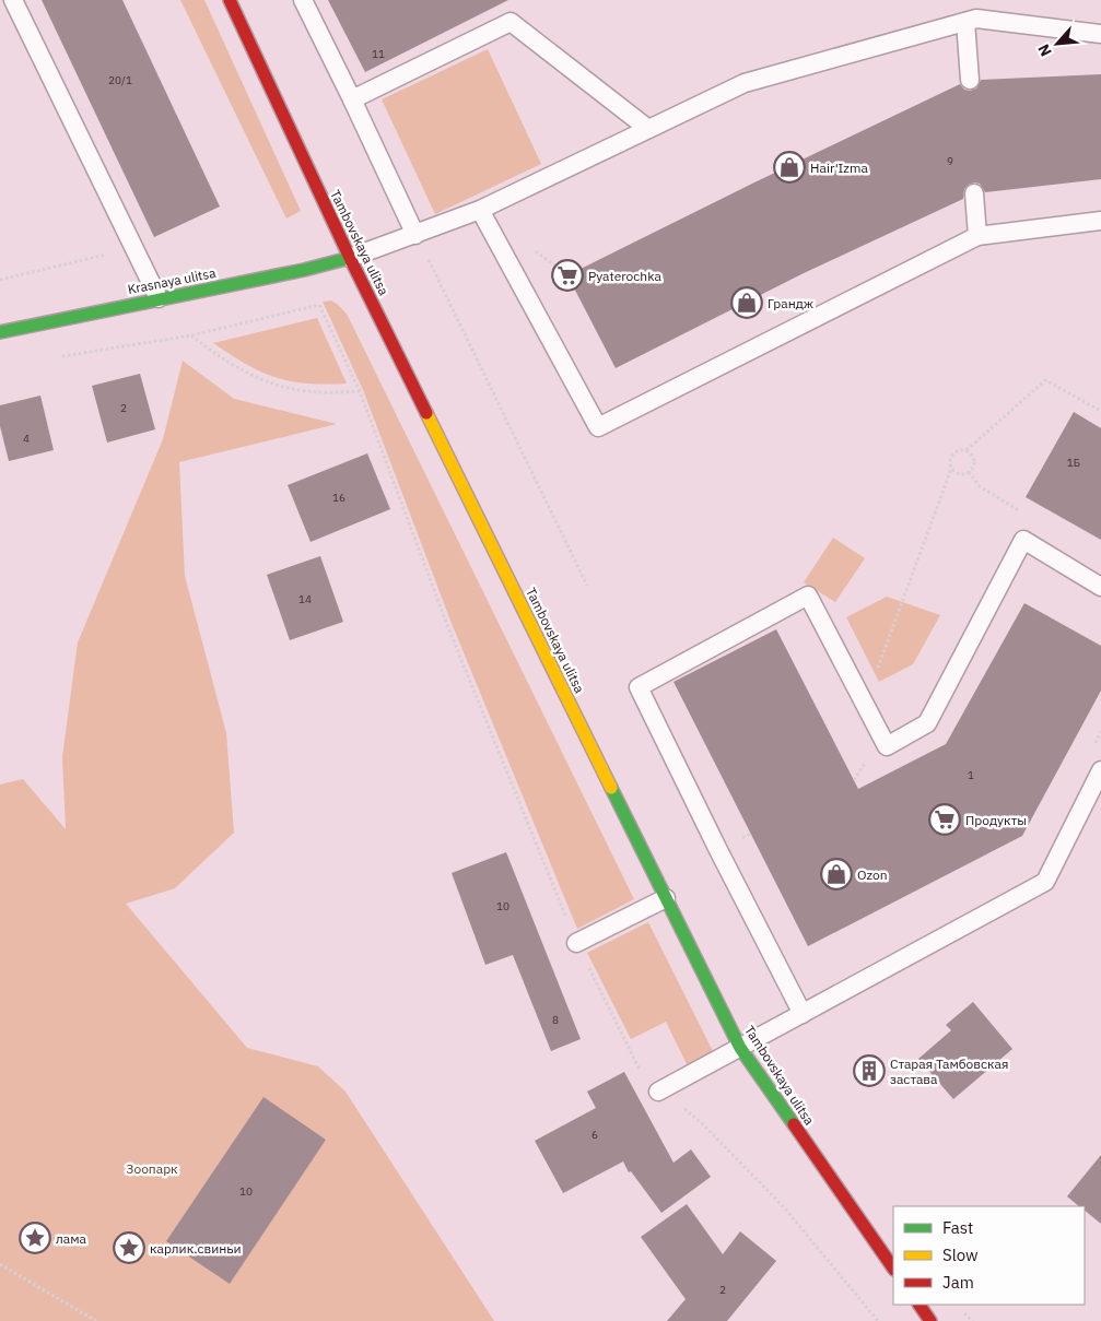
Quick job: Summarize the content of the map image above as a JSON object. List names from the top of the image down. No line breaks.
{"streets":{"main road":["Tambovskaya ulitsa","Krasnaya ulitsa"]},"crossings":[["Tambovskaya ulitsa","Krasnaya ulitsa"]],"parks":["Зоопарк"],"places":{"shop":["Hair'Izma","Грандж","Ozon"],"supermarket":["Pyaterochka","Продукты"],"building":["Старая Тамбовская застава"],"place":["лама","карлик.свиньи"]},"house_numbers":["11","20/1","9","2","4","1Б","16","14","1","10","8","6","10","2"],"legend":["Fast","Slow","Jam"],"north":"bottom left"}
